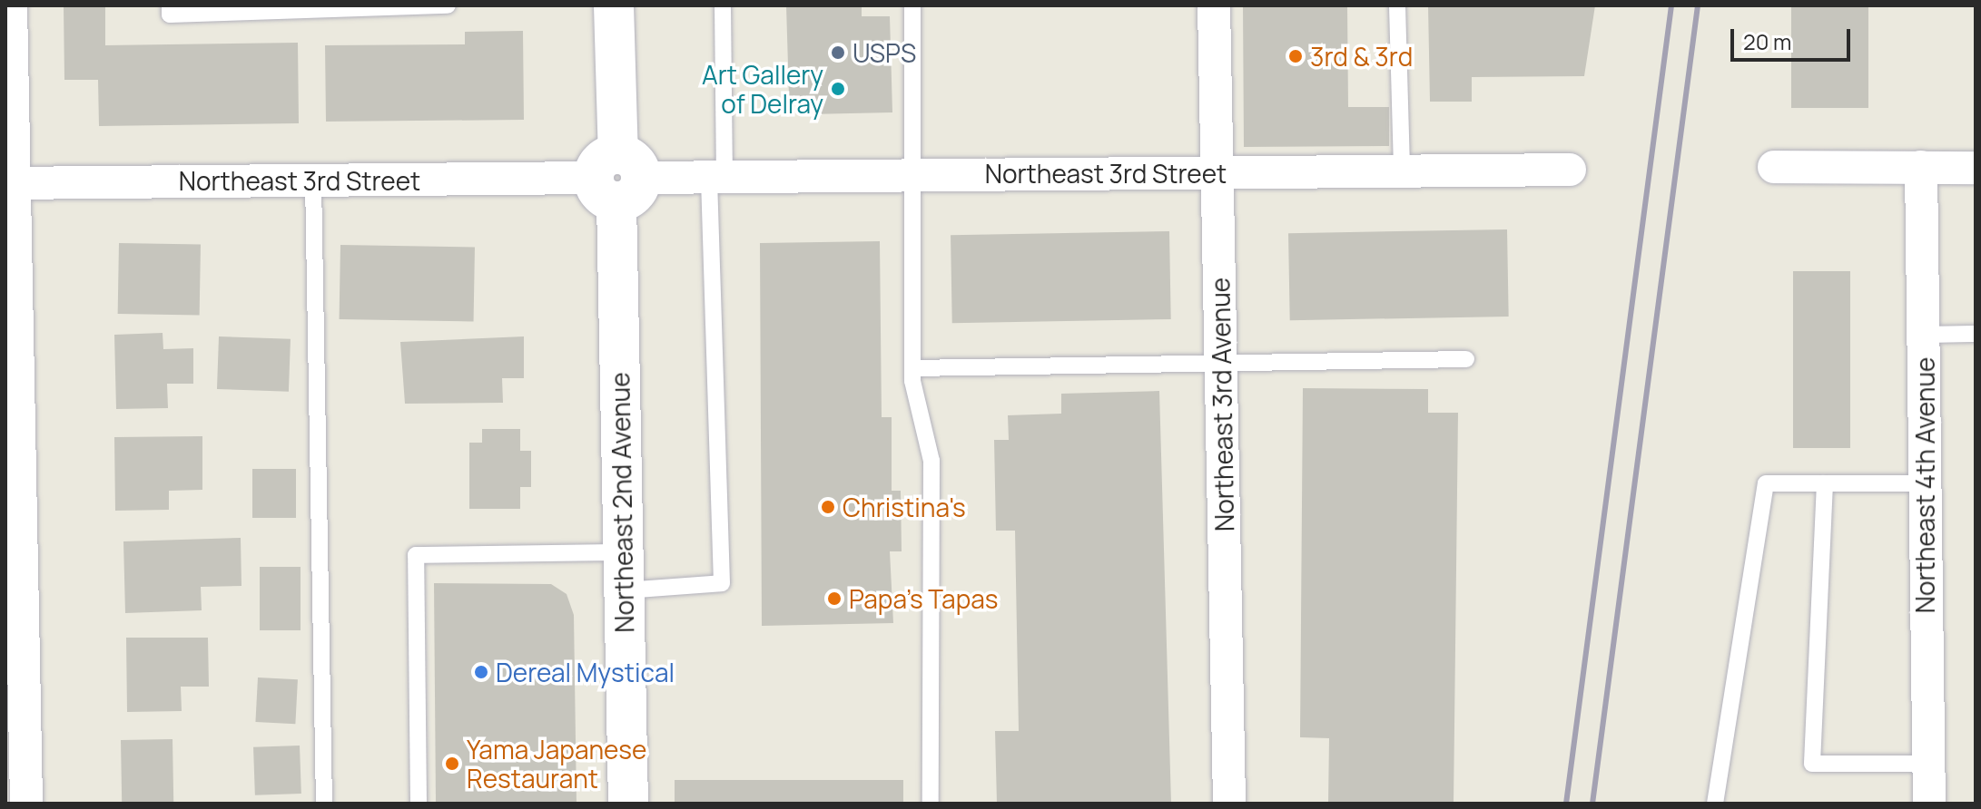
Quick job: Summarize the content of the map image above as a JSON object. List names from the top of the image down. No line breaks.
{"streets":{"street":["Northeast 3rd Street","Northeast 3rd Avenue","Northeast 4th Avenue","Northeast 2nd Avenue"]},"crossings":[["Northeast 3rd Street","Northeast 3rd Avenue"],["Northeast 3rd Street","Northeast 2nd Avenue"]],"places":["USPS","3rd & 3rd","Art Gallery of Delray","Christina's","Papa's Tapas","Dereal Mystical","Yama Japanese Restaurant"],"scale_bar":"20 m"}
